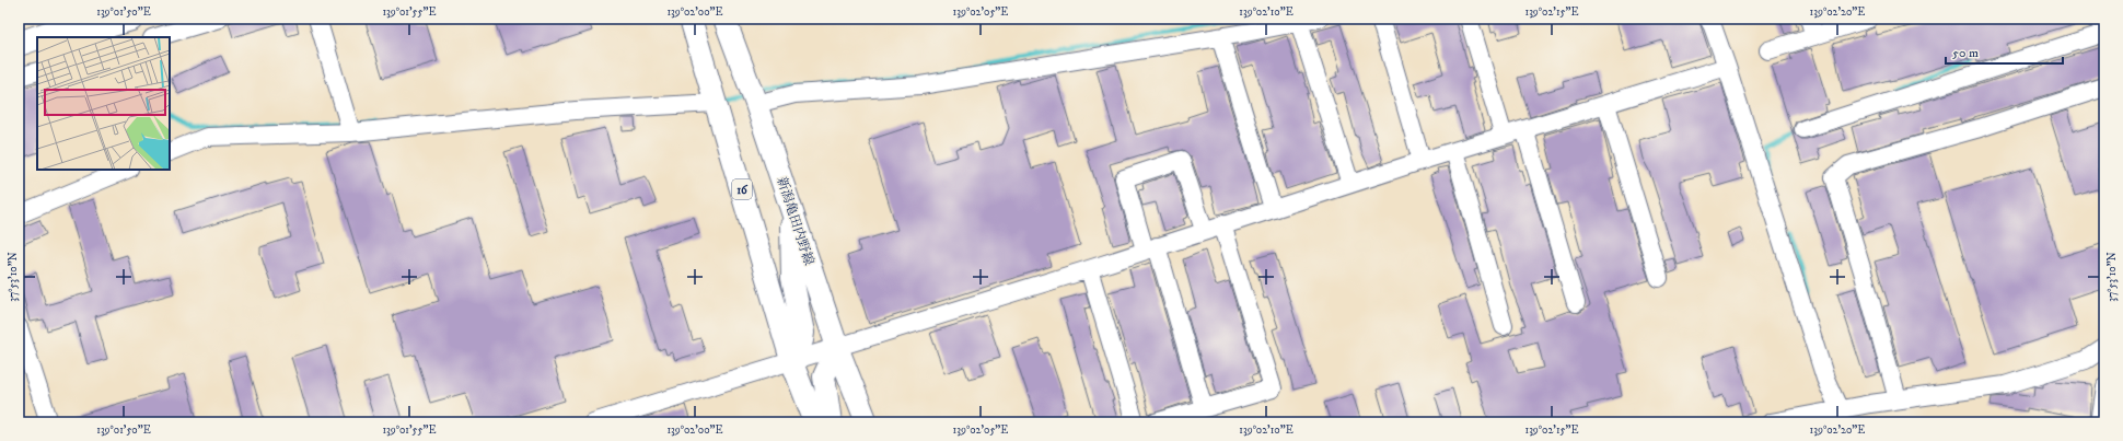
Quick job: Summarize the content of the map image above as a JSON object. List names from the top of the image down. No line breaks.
{"streets":{"main road":["16","新潟亀田内野線"]},"scale_bar":"50 m","coordinates":["139°01'50\"E","139°01'55\"E","139°02'00\"E","139°02'05\"E","139°02'10\"E","139°02'15\"E","139°02'20\"E","37°53'10\"N"]}
